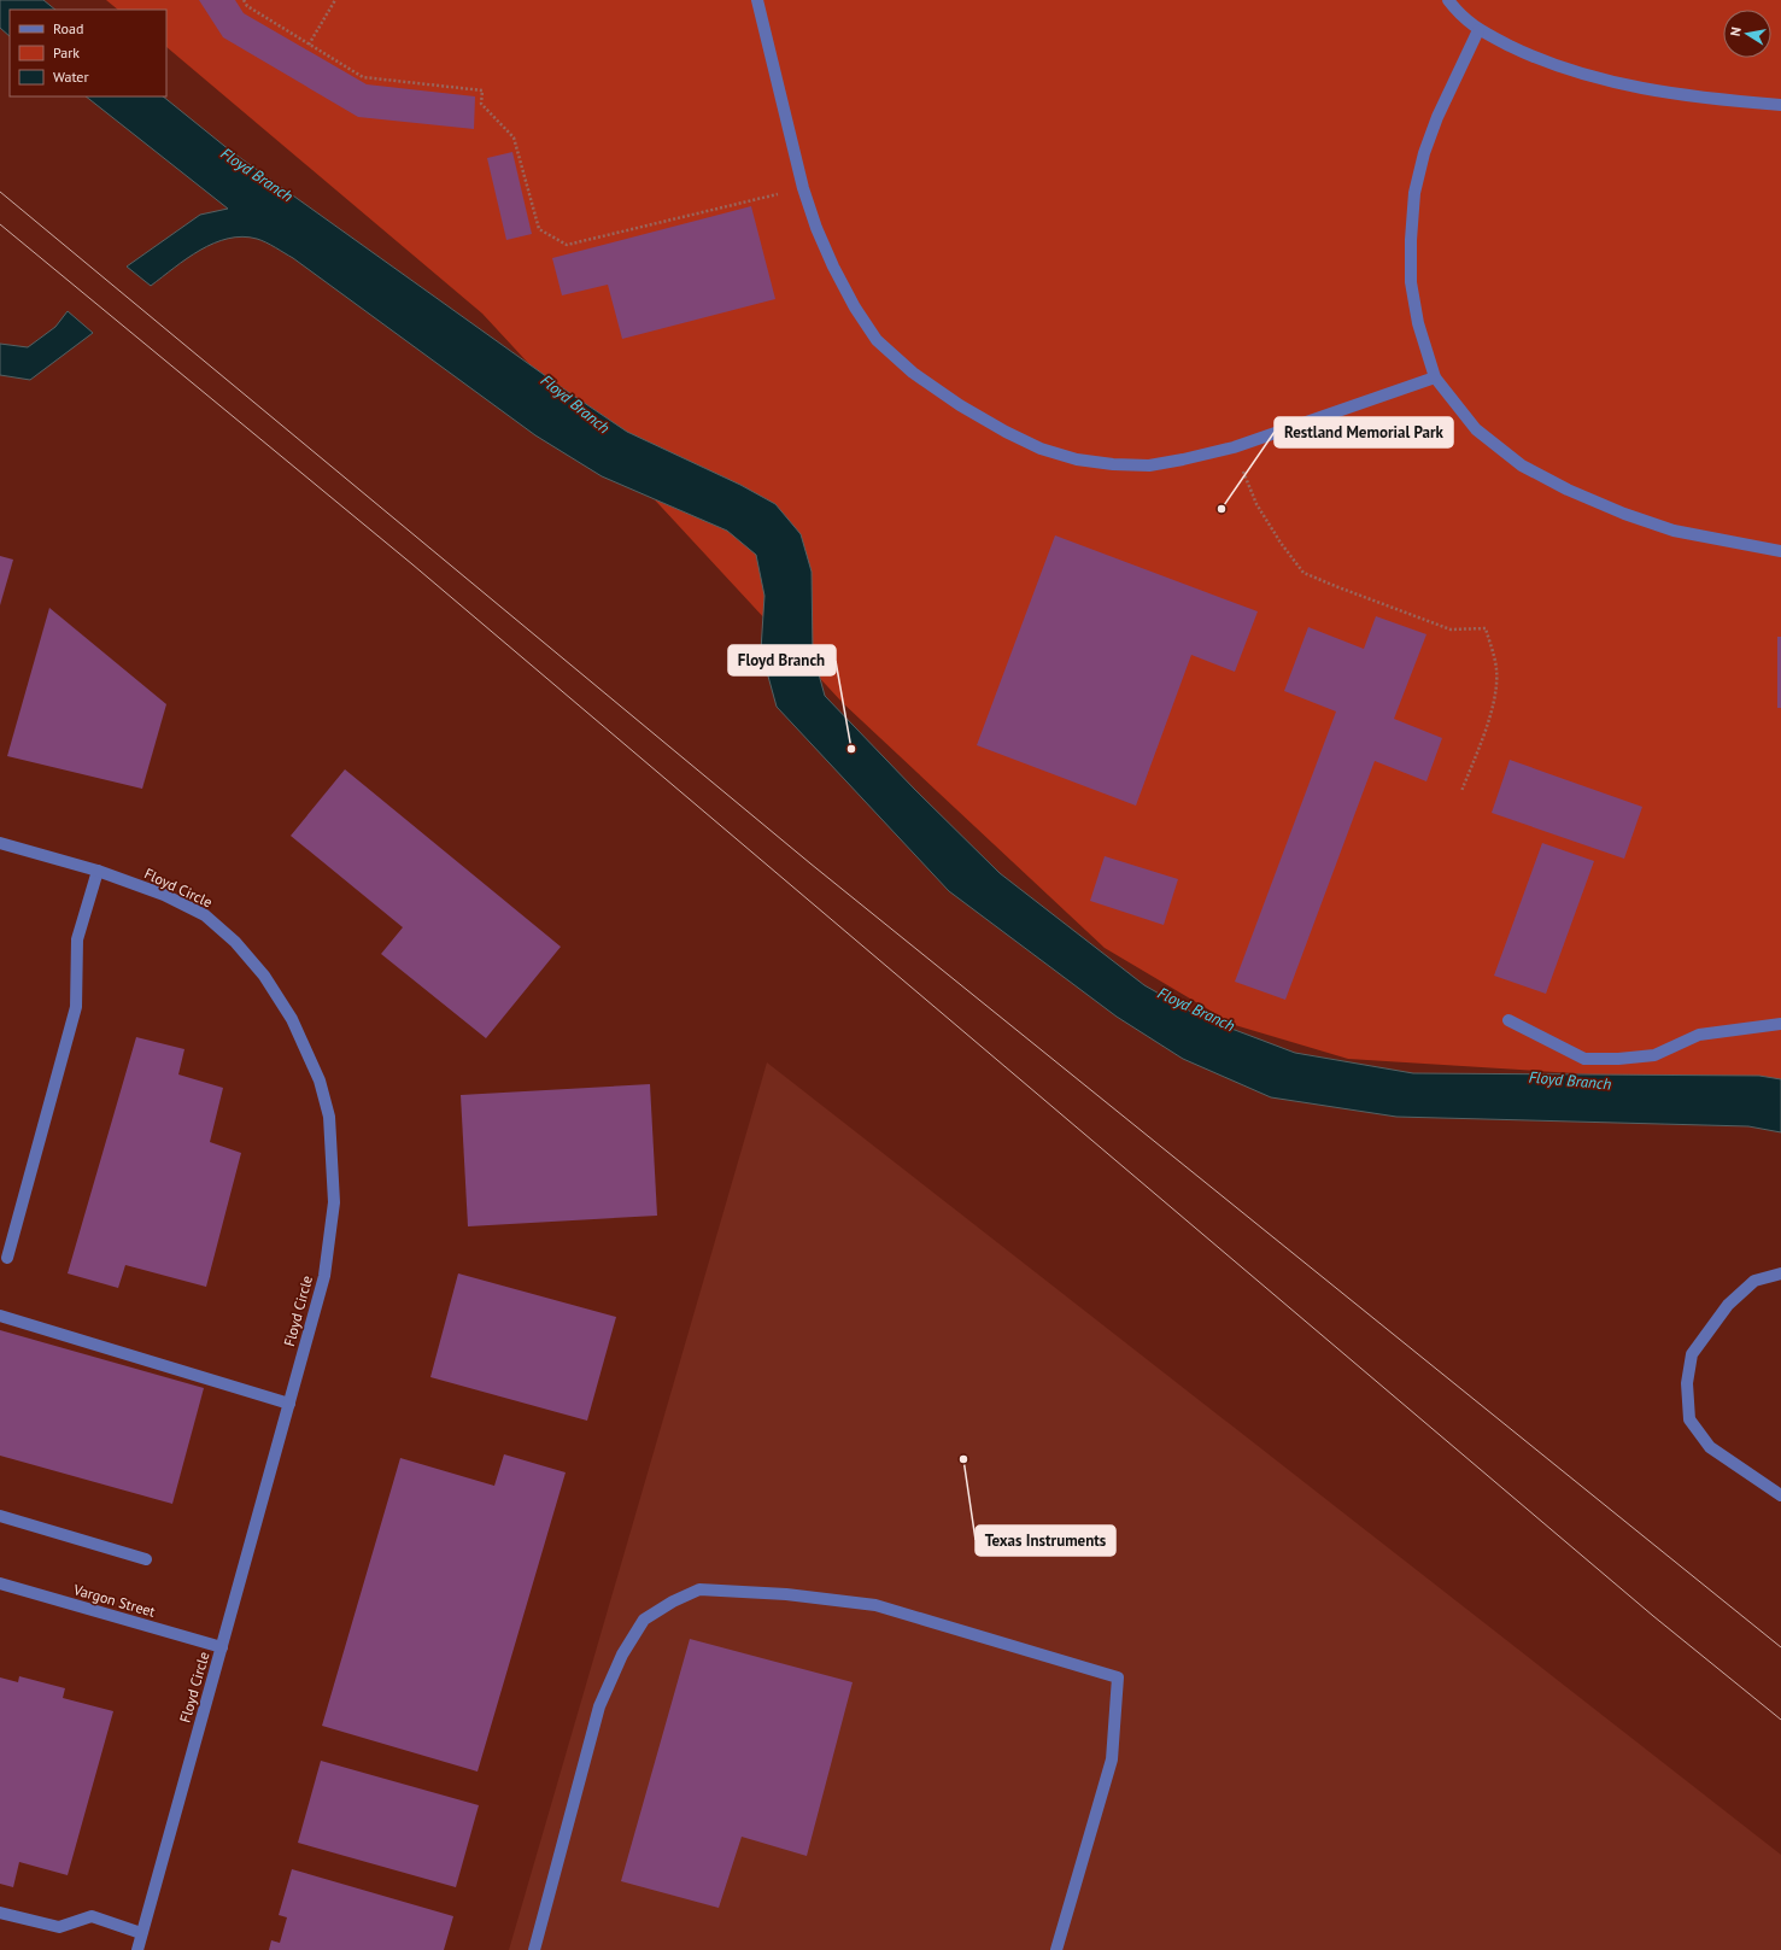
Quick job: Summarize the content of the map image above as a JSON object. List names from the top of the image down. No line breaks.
{"streets":{"street":["Floyd Circle","Vargon Street"]},"crossings":[["Floyd Circle","Vargon Street"]],"water":["Floyd Branch"],"places":["Restland Memorial Park","Floyd Branch","Texas Instruments"],"legend":["Road","Park","Water"],"north":"left"}
